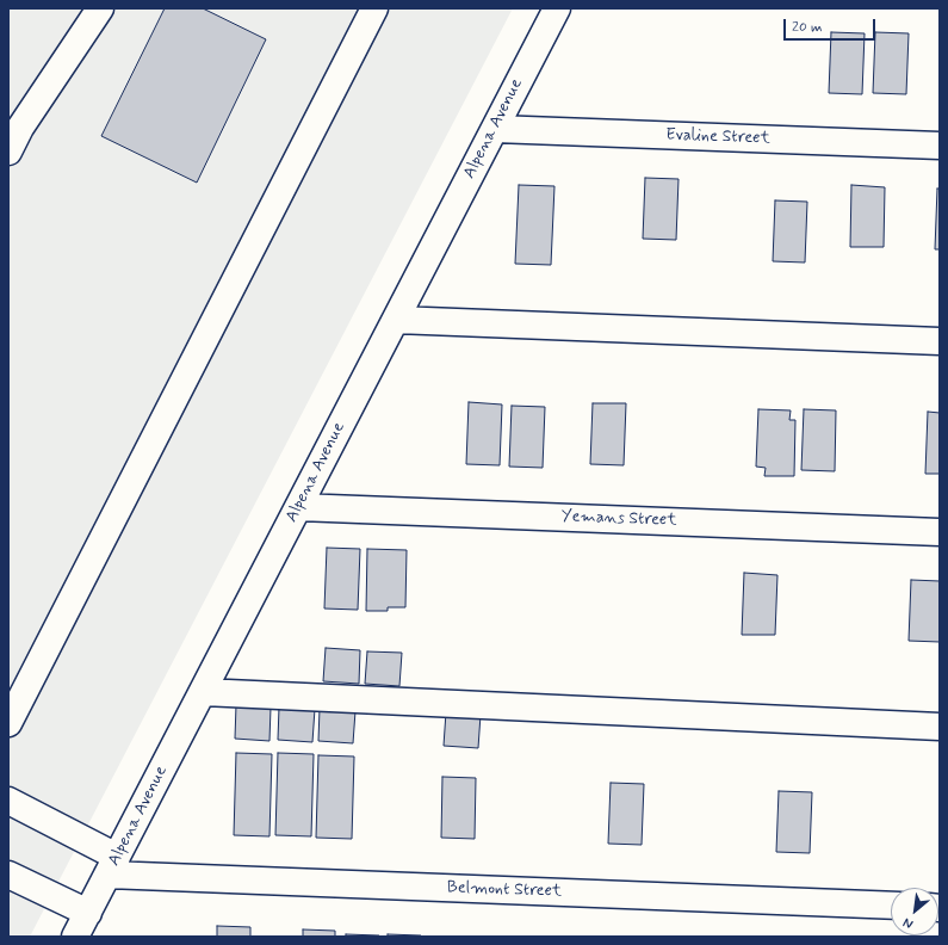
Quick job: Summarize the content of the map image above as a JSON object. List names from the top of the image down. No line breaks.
{"streets":{"street":["Alpena Avenue","Evaline Street","Yemans Street","Belmont Street"]},"crossings":[["Alpena Avenue","Evaline Street"],["Alpena Avenue","Yemans Street"],["Alpena Avenue","Belmont Street"]],"scale_bar":"20 m","north":"bottom left"}
